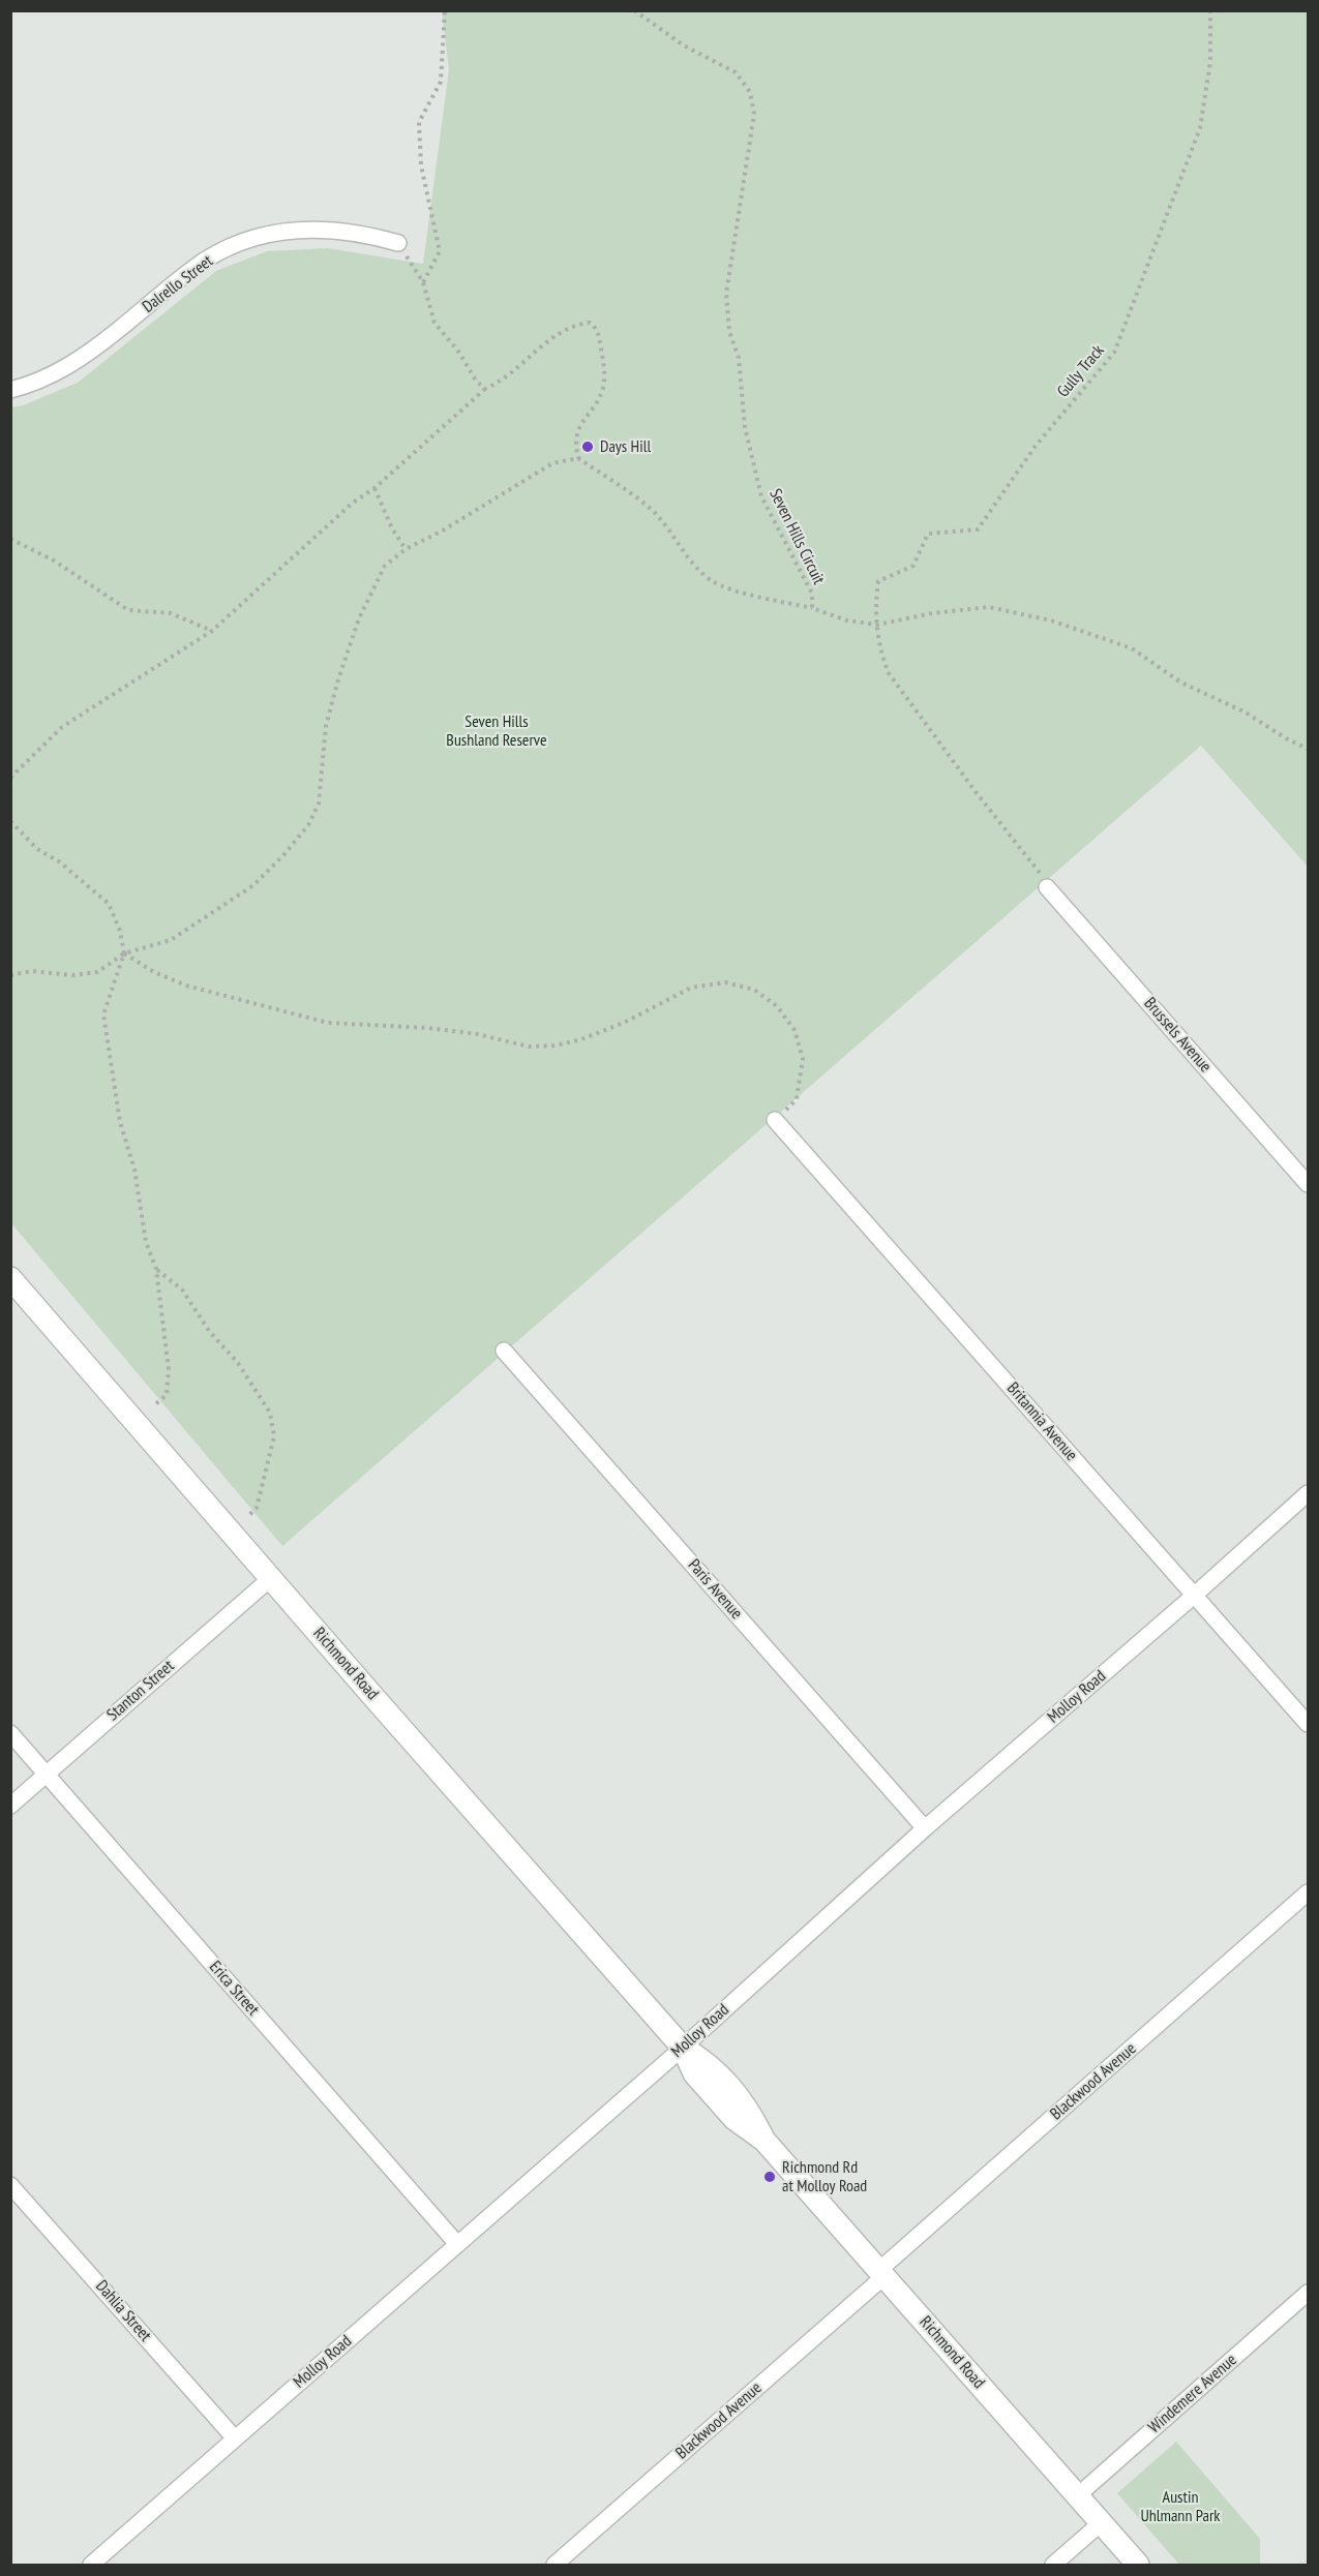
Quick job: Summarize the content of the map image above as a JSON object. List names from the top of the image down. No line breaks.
{"streets":{"main road":["Richmond Road"],"street":["Dalrello Street","Brussels Avenue","Britannia Avenue","Paris Avenue","Stanton Street","Molloy Road","Erica Street","Blackwood Avenue","Dahlia Street","Windemere Avenue"],"path":["Gully Track","Seven Hills Circuit"]},"crossings":[["Gully Track","Seven Hills Circuit"],["Britannia Avenue","Molloy Road"],["Paris Avenue","Molloy Road"],["Richmond Road","Stanton Street"],["Richmond Road","Molloy Road"],["Richmond Road","Blackwood Avenue"],["Richmond Road","Windemere Avenue"],["Stanton Street","Erica Street"],["Molloy Road","Erica Street"],["Molloy Road","Dahlia Street"]],"parks":["Seven Hills Bushland Reserve","Austin Uhlmann Park"],"places":["Days Hill","Richmond Rd at Molloy Road"]}
